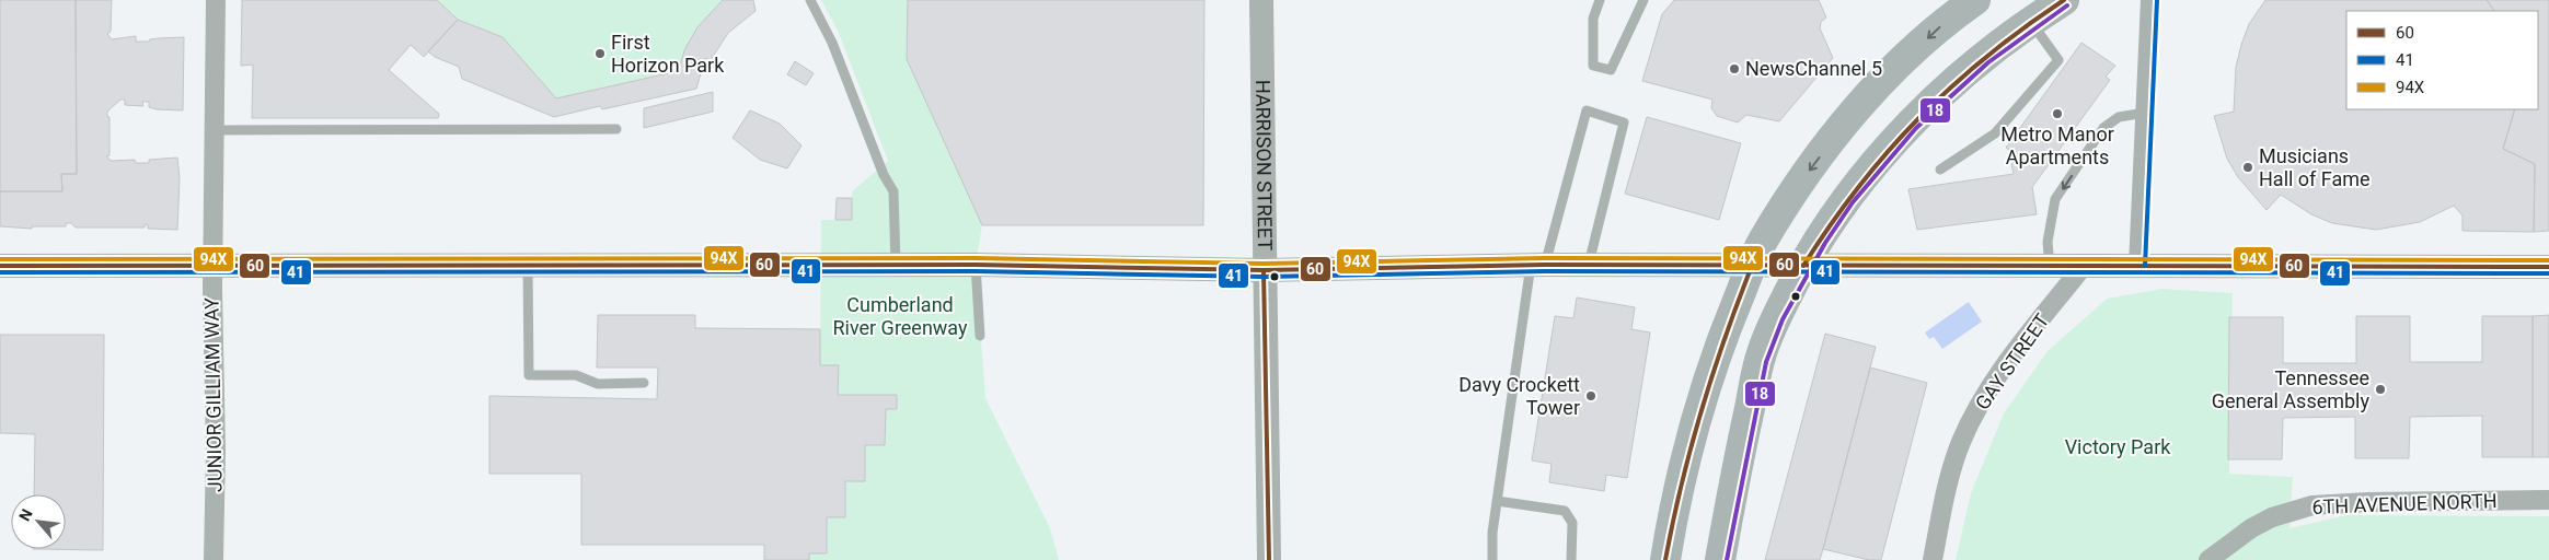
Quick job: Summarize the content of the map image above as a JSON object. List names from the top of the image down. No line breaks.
{"streets":{"street":["HARRISON STREET","GAY STREET","JUNIOR GILLIAM WAY","6TH AVENUE NORTH"]},"parks":["Cumberland River Greenway","Victory Park"],"places":["First Horizon Park","NewsChannel 5","Metro Manor Apartments","Musicians Hall of Fame","Tennessee General Assembly","Davy Crockett Tower"],"lines":["transit line 60","transit line 41","transit line 18","transit line 94X"],"legend":["60","41","94X"],"north":"top left"}
